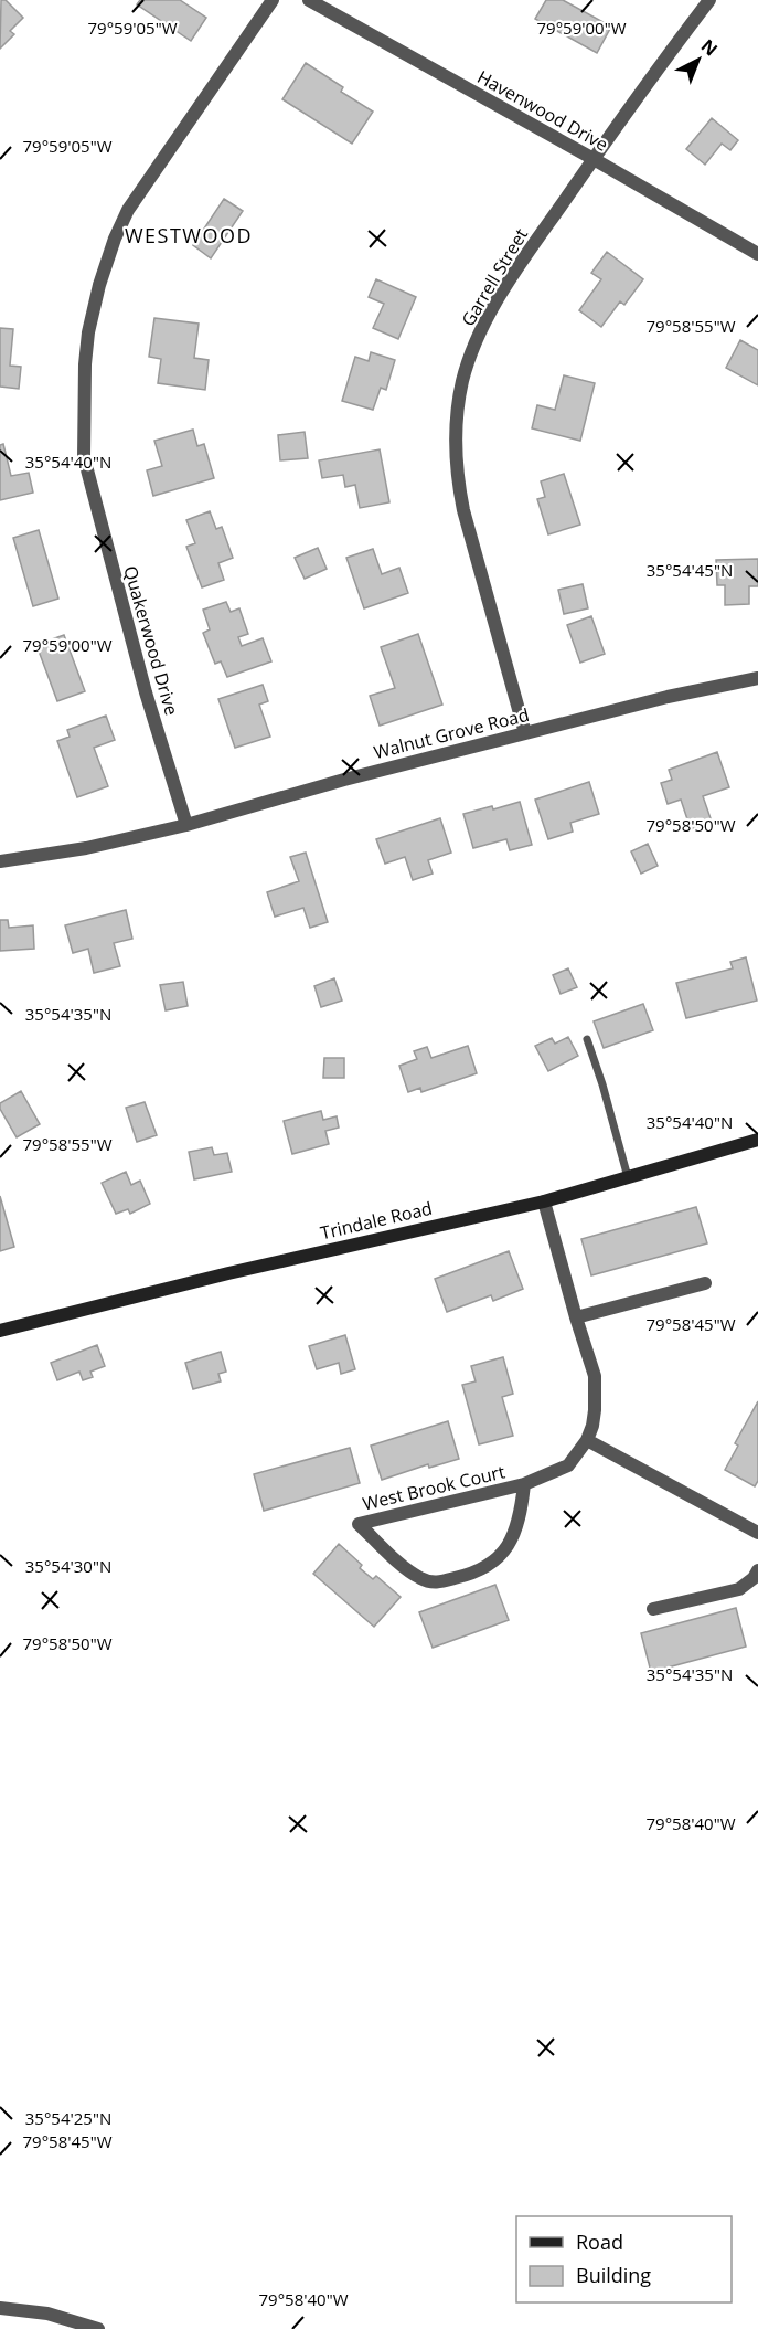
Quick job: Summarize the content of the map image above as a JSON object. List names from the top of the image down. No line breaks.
{"streets":{"main road":["Trindale Road"],"street":["Havenwood Drive","Garrell Street","Quakerwood Drive","Walnut Grove Road","West Brook Court"]},"crossings":[["Havenwood Drive","Garrell Street"],["Garrell Street","Walnut Grove Road"],["Quakerwood Drive","Walnut Grove Road"],["Trindale Road","West Brook Court"]],"districts":["WESTWOOD"],"legend":["Road","Building"],"north":"top right","coordinates":["79°59'05\"W","79°59'00\"W","79°58'55\"W","35°54'40\"N","35°54'45\"N","79°58'50\"W","35°54'35\"N","79°58'45\"W","35°54'30\"N","79°58'40\"W","35°54'25\"N"]}
